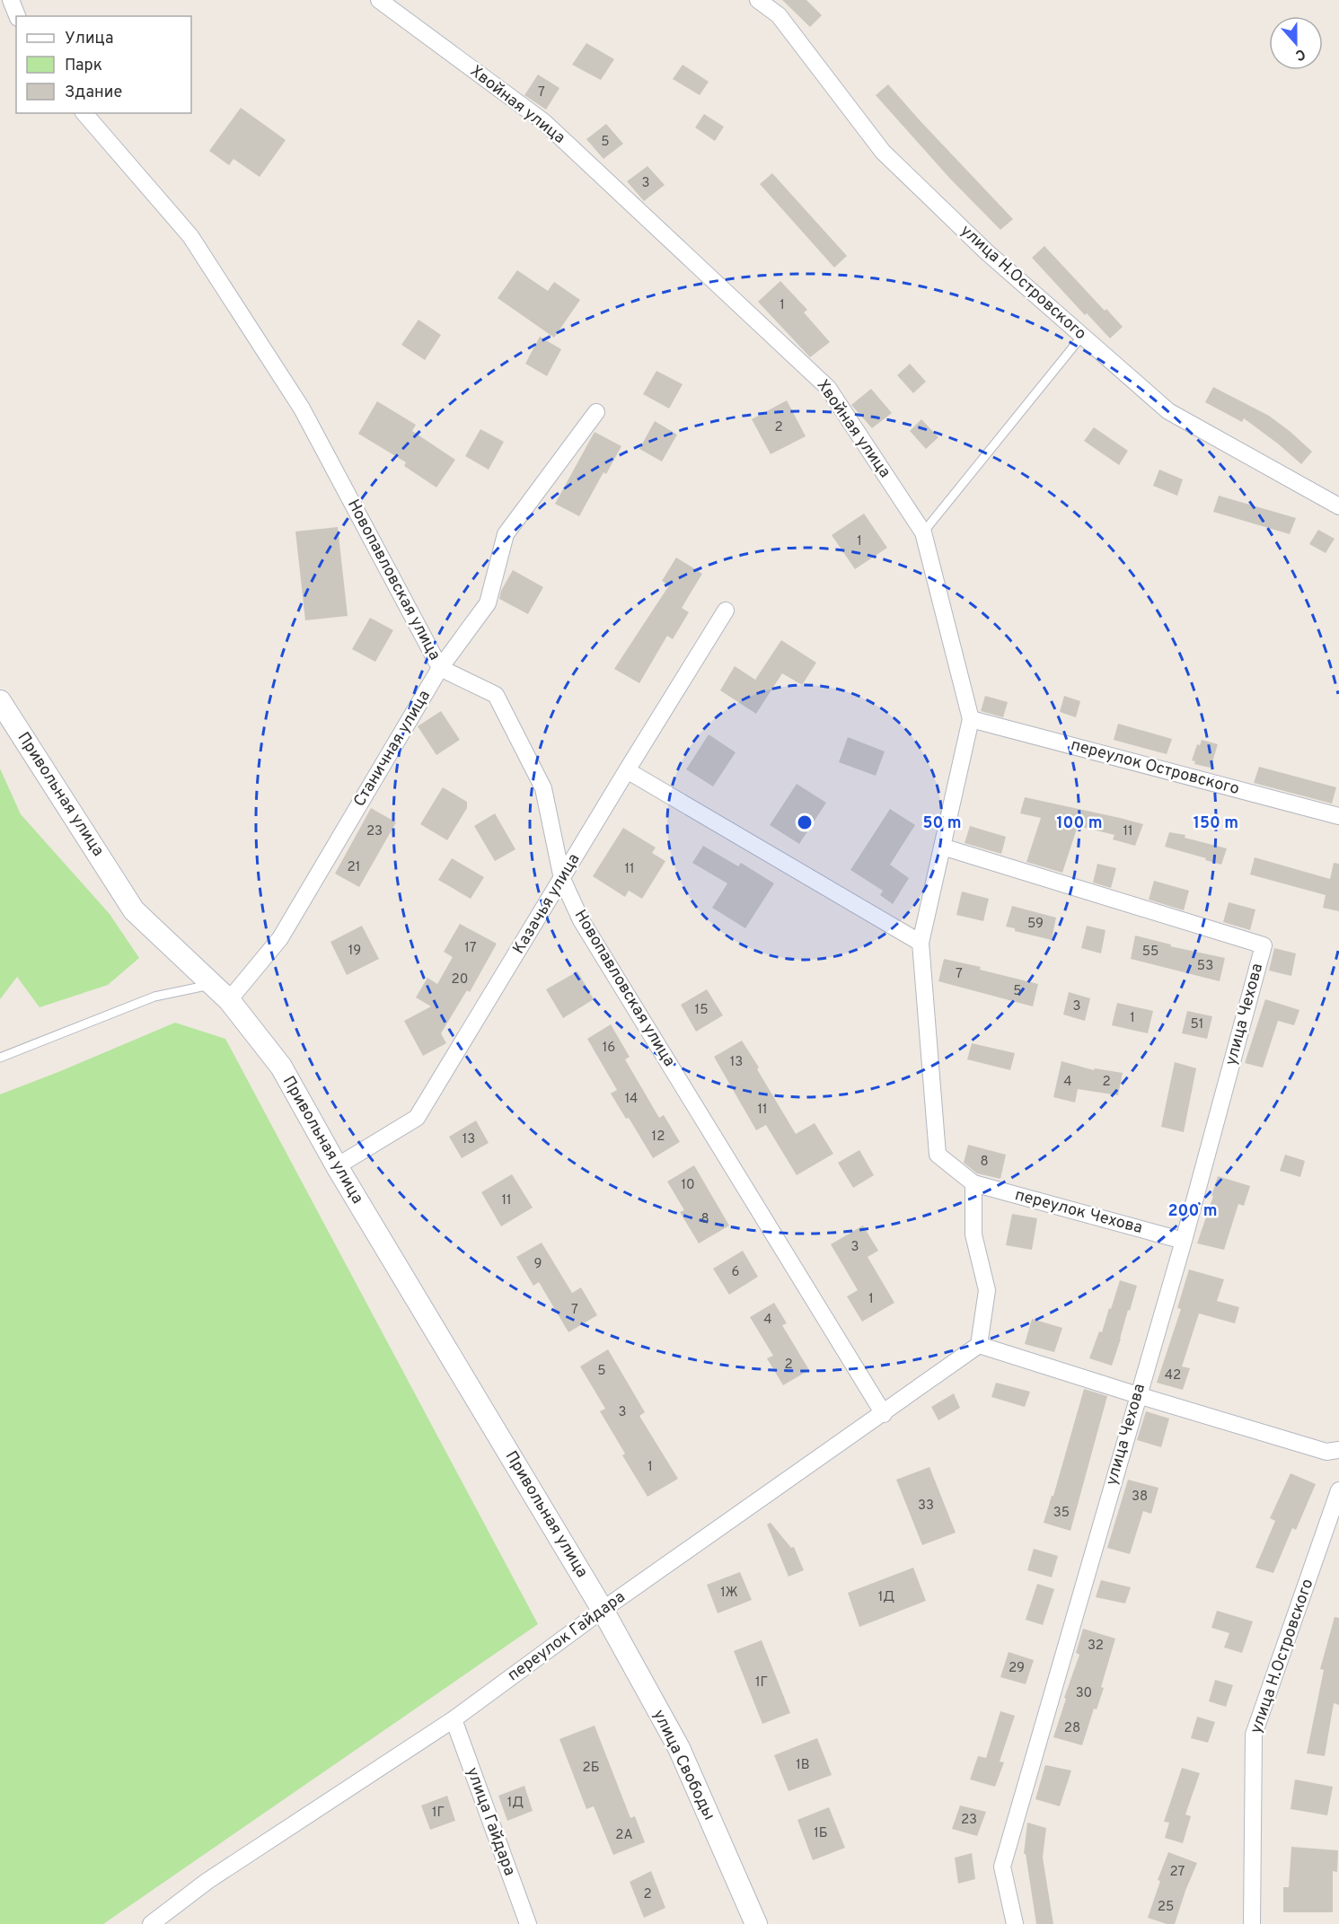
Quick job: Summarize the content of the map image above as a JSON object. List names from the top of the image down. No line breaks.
{"streets":{"street":["Хвойная улица","улица Н.Островского","Новопавловская улица","Станичная улица","переулок Островского","Привольная улица","Казачья улица","улица Чехова","переулок Чехова","переулок Гайдара","улица Свободы","улица Гайдара"]},"crossings":[["Хвойная улица","переулок Островского"],["Хвойная улица","улица Чехова"],["Хвойная улица","переулок Чехова"],["Новопавловская улица","Станичная улица"],["Новопавловская улица","Казачья улица"],["Новопавловская улица","переулок Гайдара"],["Станичная улица","Привольная улица"],["Привольная улица","Казачья улица"],["Привольная улица","переулок Гайдара"],["Привольная улица","улица Свободы"],["улица Чехова","переулок Чехова"],["переулок Гайдара","улица Свободы"],["переулок Гайдара","улица Гайдара"]],"house_numbers":["7","5","3","1","2","1","23","11","21","11","59","17","19","55","53","7","20","5","3","15","1","51","16","13","4","2","14","11","12","13","8","10","11","8","3","9","6","1","7","4","2","5","42","3","1","38","33","35","1Ж","1Д","32","29","1Г","30","28","1В","2Б","1Д","1Г","23","1Б","2А","27","2","25"],"legend":["Улица","Парк","Здание"],"north":"bottom","rings":["50 m","100 m","150 m","200 m"]}
